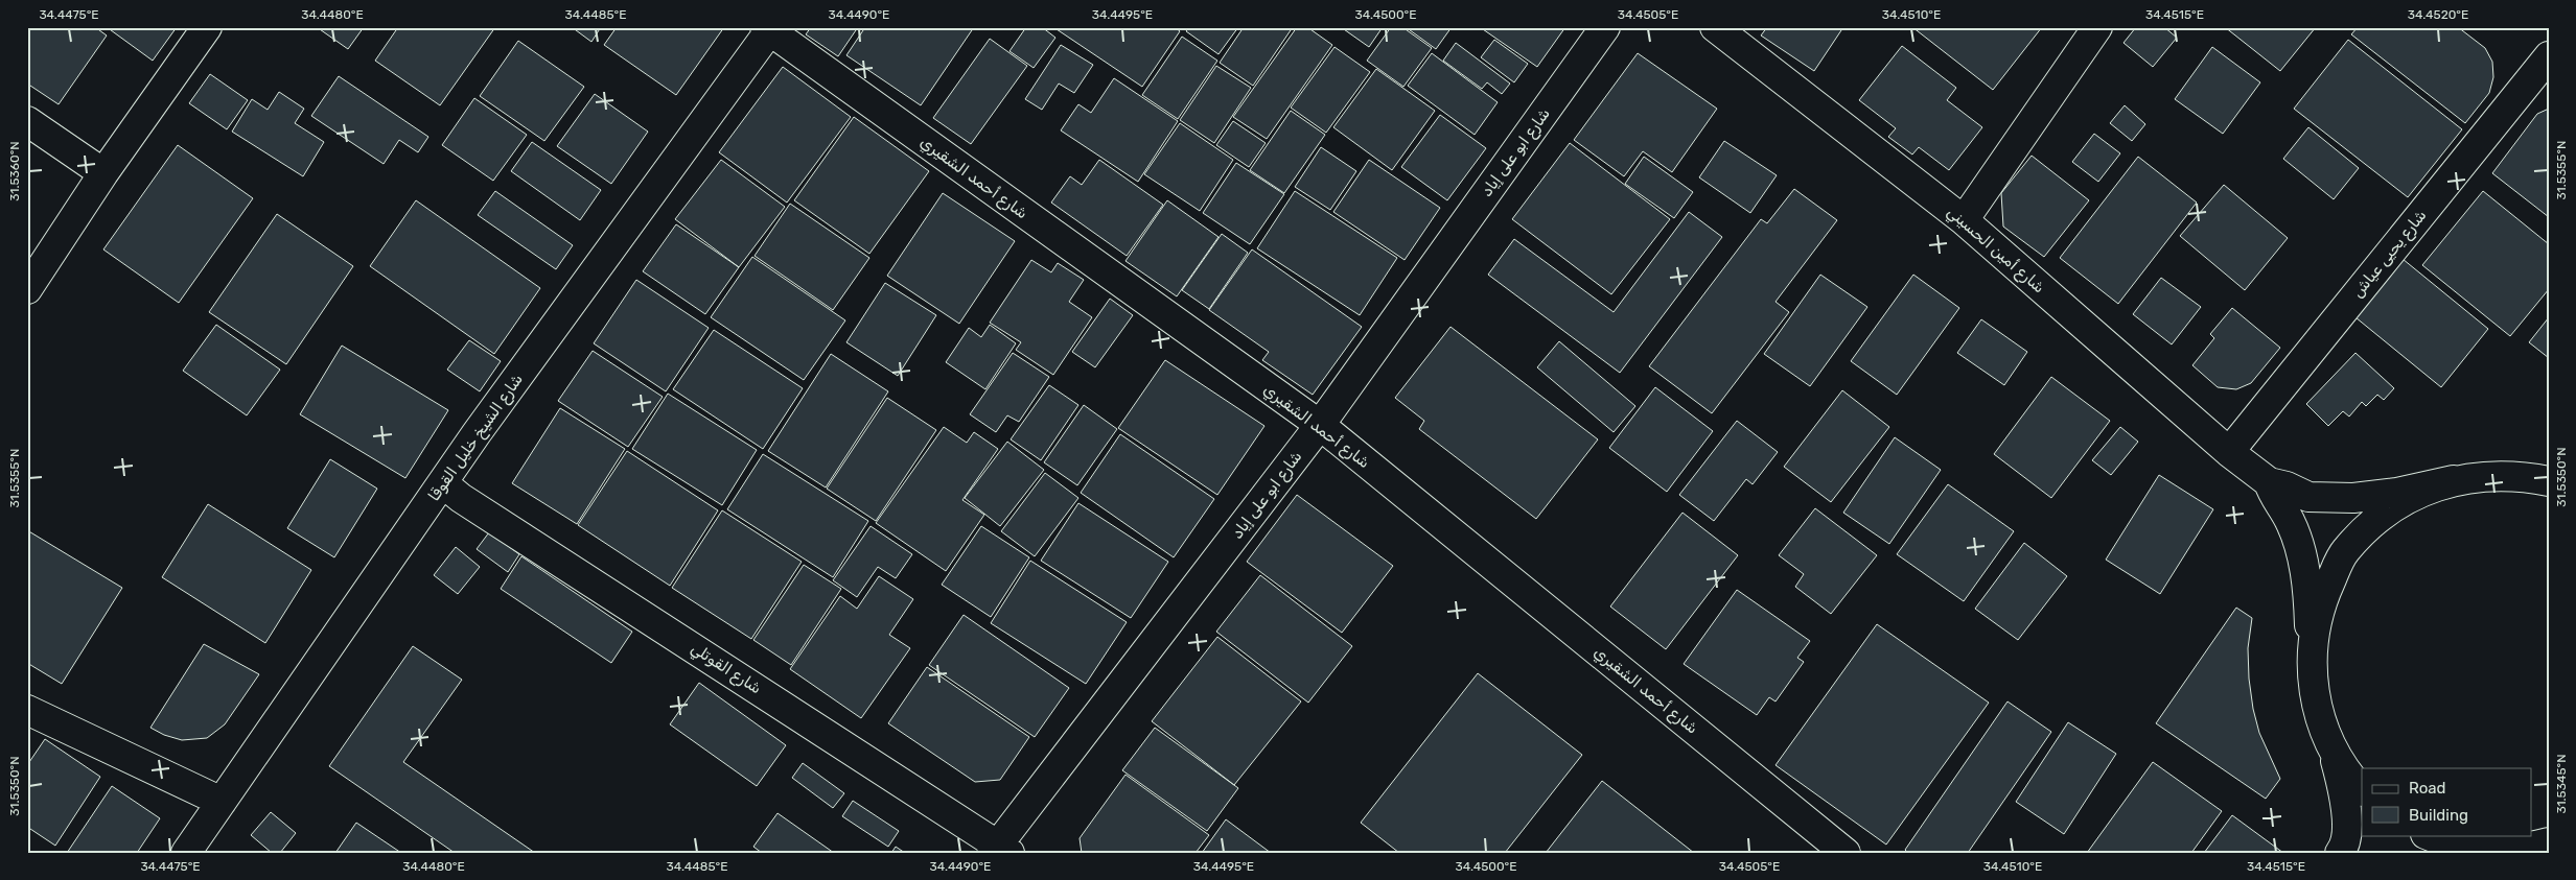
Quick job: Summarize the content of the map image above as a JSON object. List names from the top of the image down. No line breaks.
{"streets":{"street":["شارع ابو على إياد","شارع أحمد الشقيري","شارع أمين الحسيني","شارع يحيى عياش","شارع الشيخ خليل القوقا","شارع القوتلي"]},"crossings":[["شارع ابو على إياد","شارع أحمد الشقيري"],["شارع ابو على إياد","شارع القوتلي"],["شارع أحمد الشقيري","شارع الشيخ خليل القوقا"],["شارع أمين الحسيني","شارع يحيى عياش"],["شارع الشيخ خليل القوقا","شارع القوتلي"]],"legend":["Road","Building"],"coordinates":["34.4475°E","34.4480°E","34.4485°E","34.4490°E","34.4495°E","34.4500°E","34.4505°E","34.4510°E","34.4515°E","34.4520°E","31.5355°N","31.5360°N","31.5350°N","31.5345°N"]}
